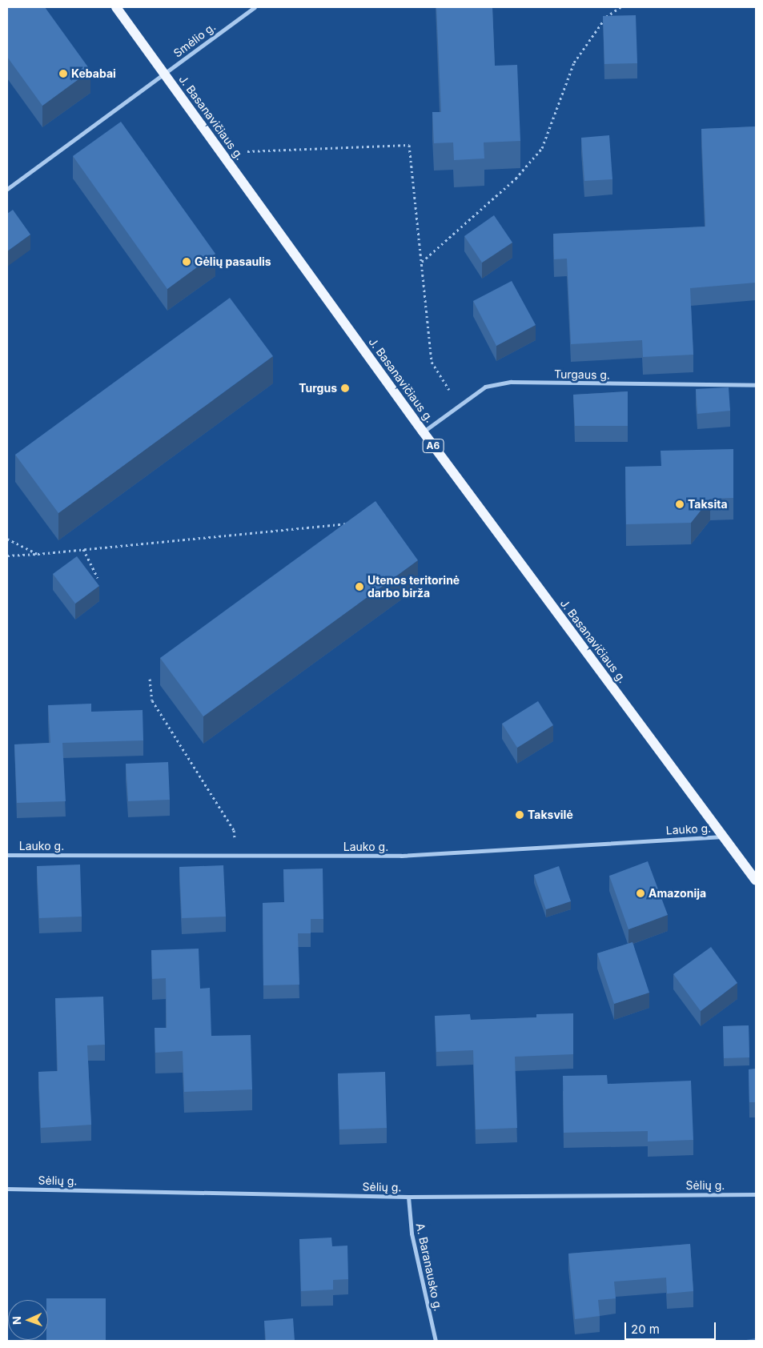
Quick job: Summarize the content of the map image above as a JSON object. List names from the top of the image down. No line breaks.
{"streets":{"main road":["J. Basanavičiaus g.","A6"],"street":["Smėlio g.","Turgaus g.","Lauko g.","Sėlių g.","A. Baranausko g."]},"crossings":[["Smėlio g.","J. Basanavičiaus g."],["J. Basanavičiaus g.","Turgaus g."],["J. Basanavičiaus g.","Lauko g."],["Sėlių g.","A. Baranausko g."]],"places":["Kebabai","Gėlių pasaulis","Turgus","Taksita","Utenos teritorinė darbo birža","Taksvilė","Amazonija"],"scale_bar":"20 m","north":"left"}
